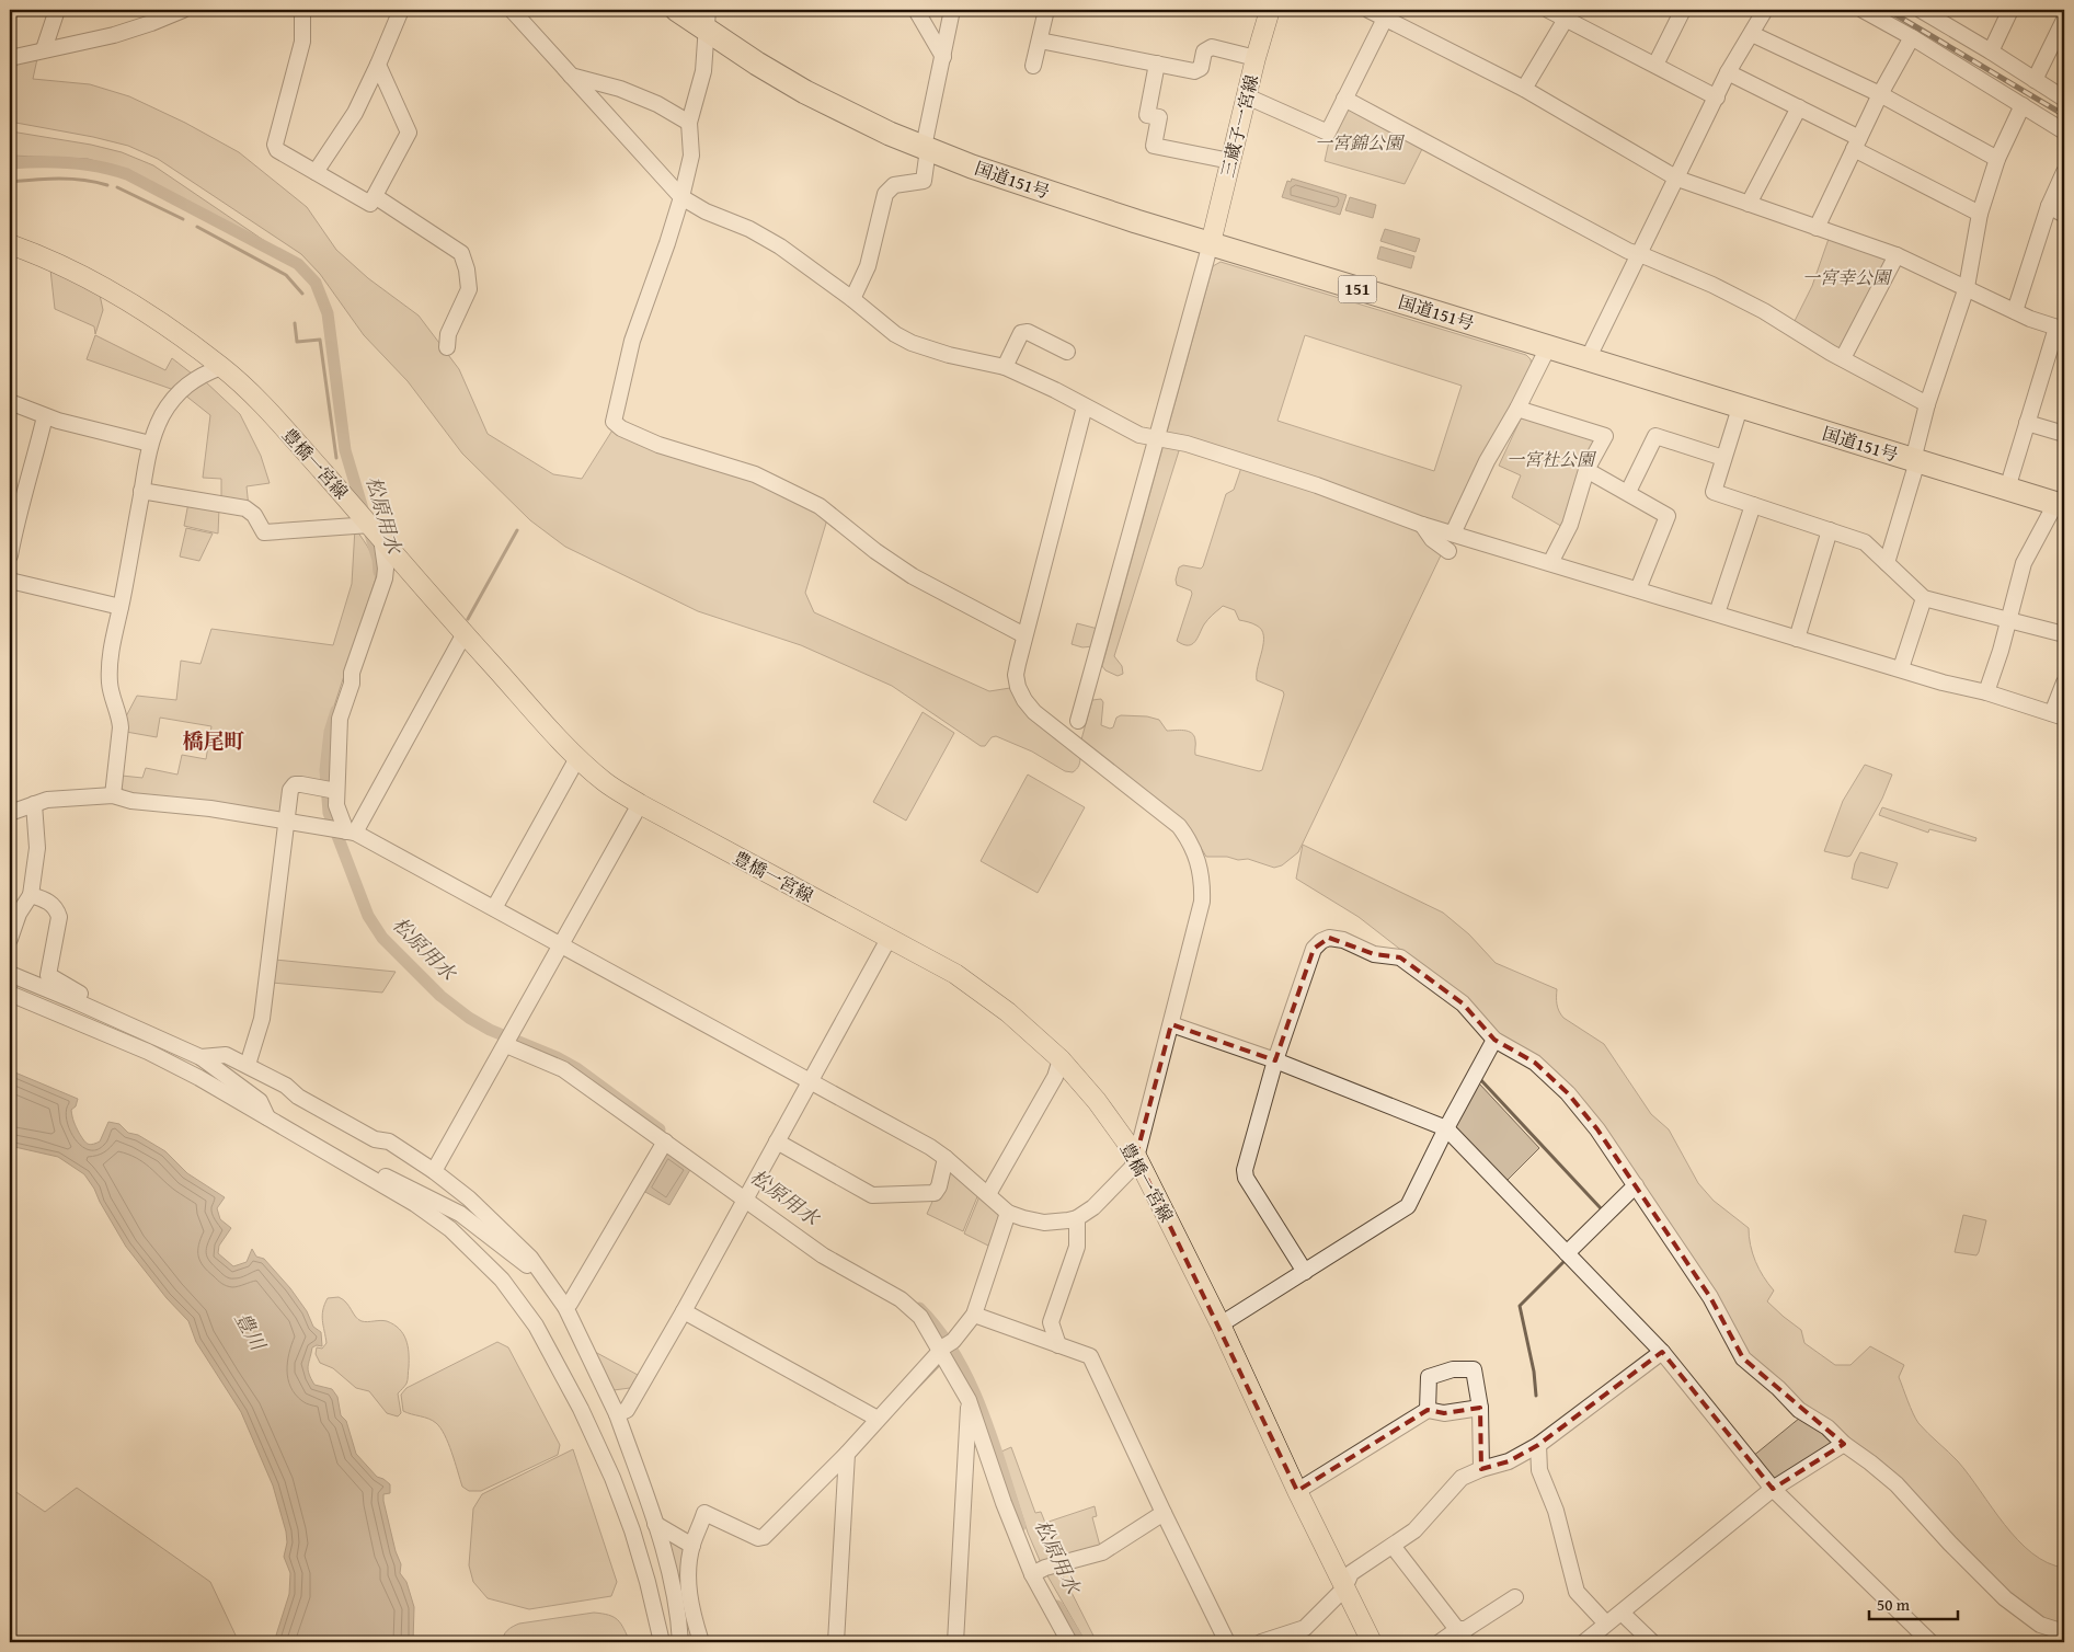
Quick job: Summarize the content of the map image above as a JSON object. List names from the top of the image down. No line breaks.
{"streets":{"highway":["国道151号","151"],"main road":["三蔵子一宮線","豊橋一宮線"]},"crossings":[["三蔵子一宮線","国道151号"]],"districts":["橋尾町"],"water":["松原用水","豊川"],"parks":["一宮錦公園","一宮幸公園","一宮社公園"],"scale_bar":"50 m"}
